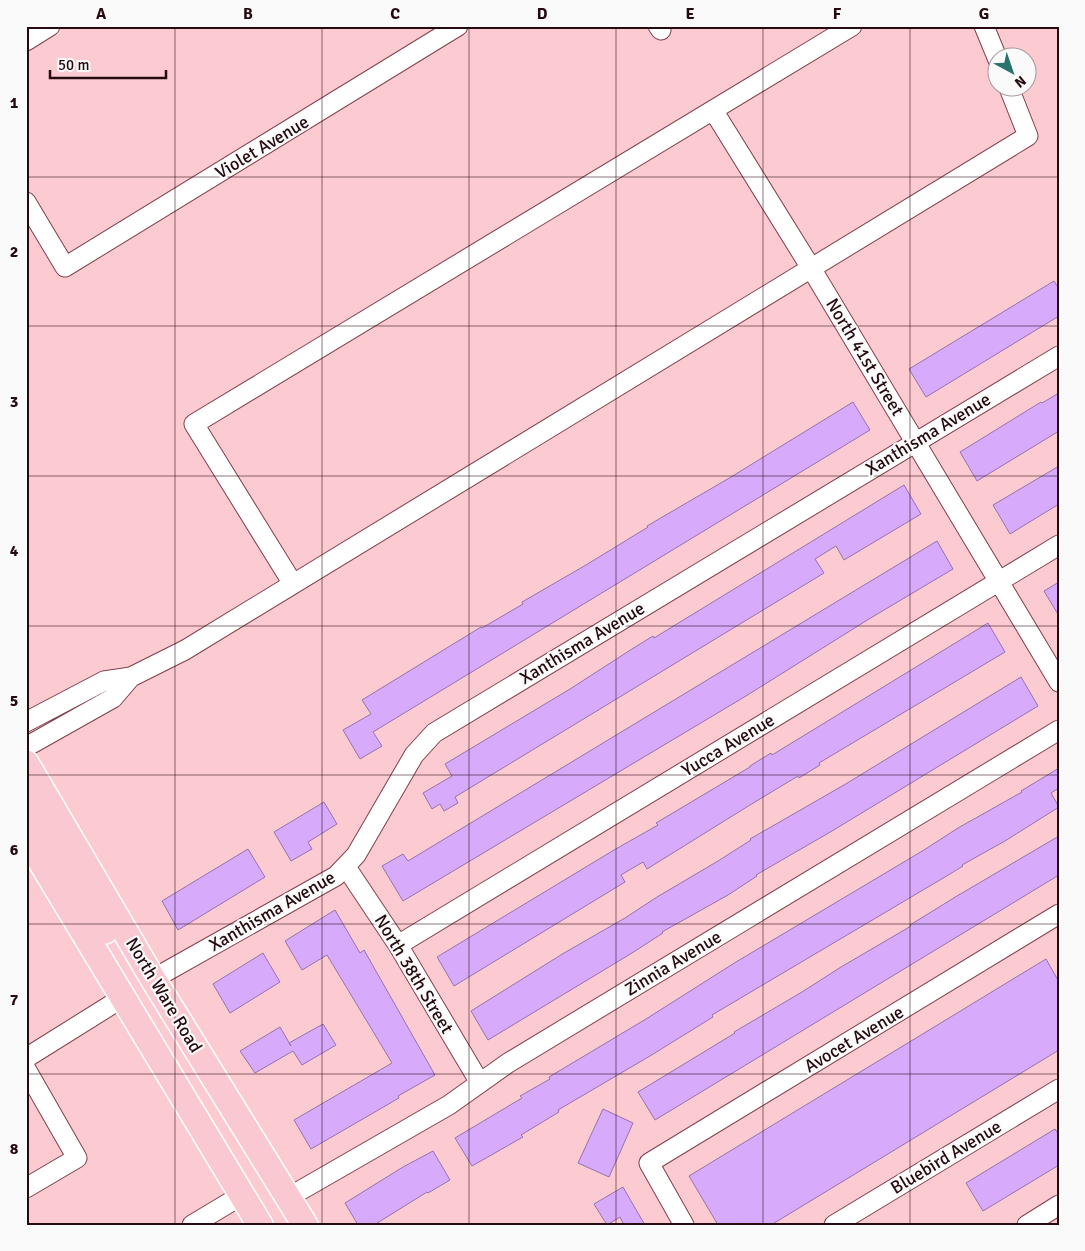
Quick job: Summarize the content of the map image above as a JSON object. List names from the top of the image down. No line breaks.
{"streets":{"main road":["North Ware Road"],"street":["Violet Avenue","North 41st Street","Xanthisma Avenue","Yucca Avenue","Zinnia Avenue","North 38th Street","Avocet Avenue","Bluebird Avenue"]},"crossings":[["North 41st Street","Xanthisma Avenue"],["North 41st Street","Yucca Avenue"],["Xanthisma Avenue","North 38th Street"],["Xanthisma Avenue","North Ware Road"],["Yucca Avenue","North 38th Street"],["Zinnia Avenue","North 38th Street"],["Zinnia Avenue","North Ware Road"]],"scale_bar":"50 m","north":"bottom right","grid":{"columns":["A","B","C","D","E","F","G"],"rows":["1","2","3","4","5","6","7","8"]}}
